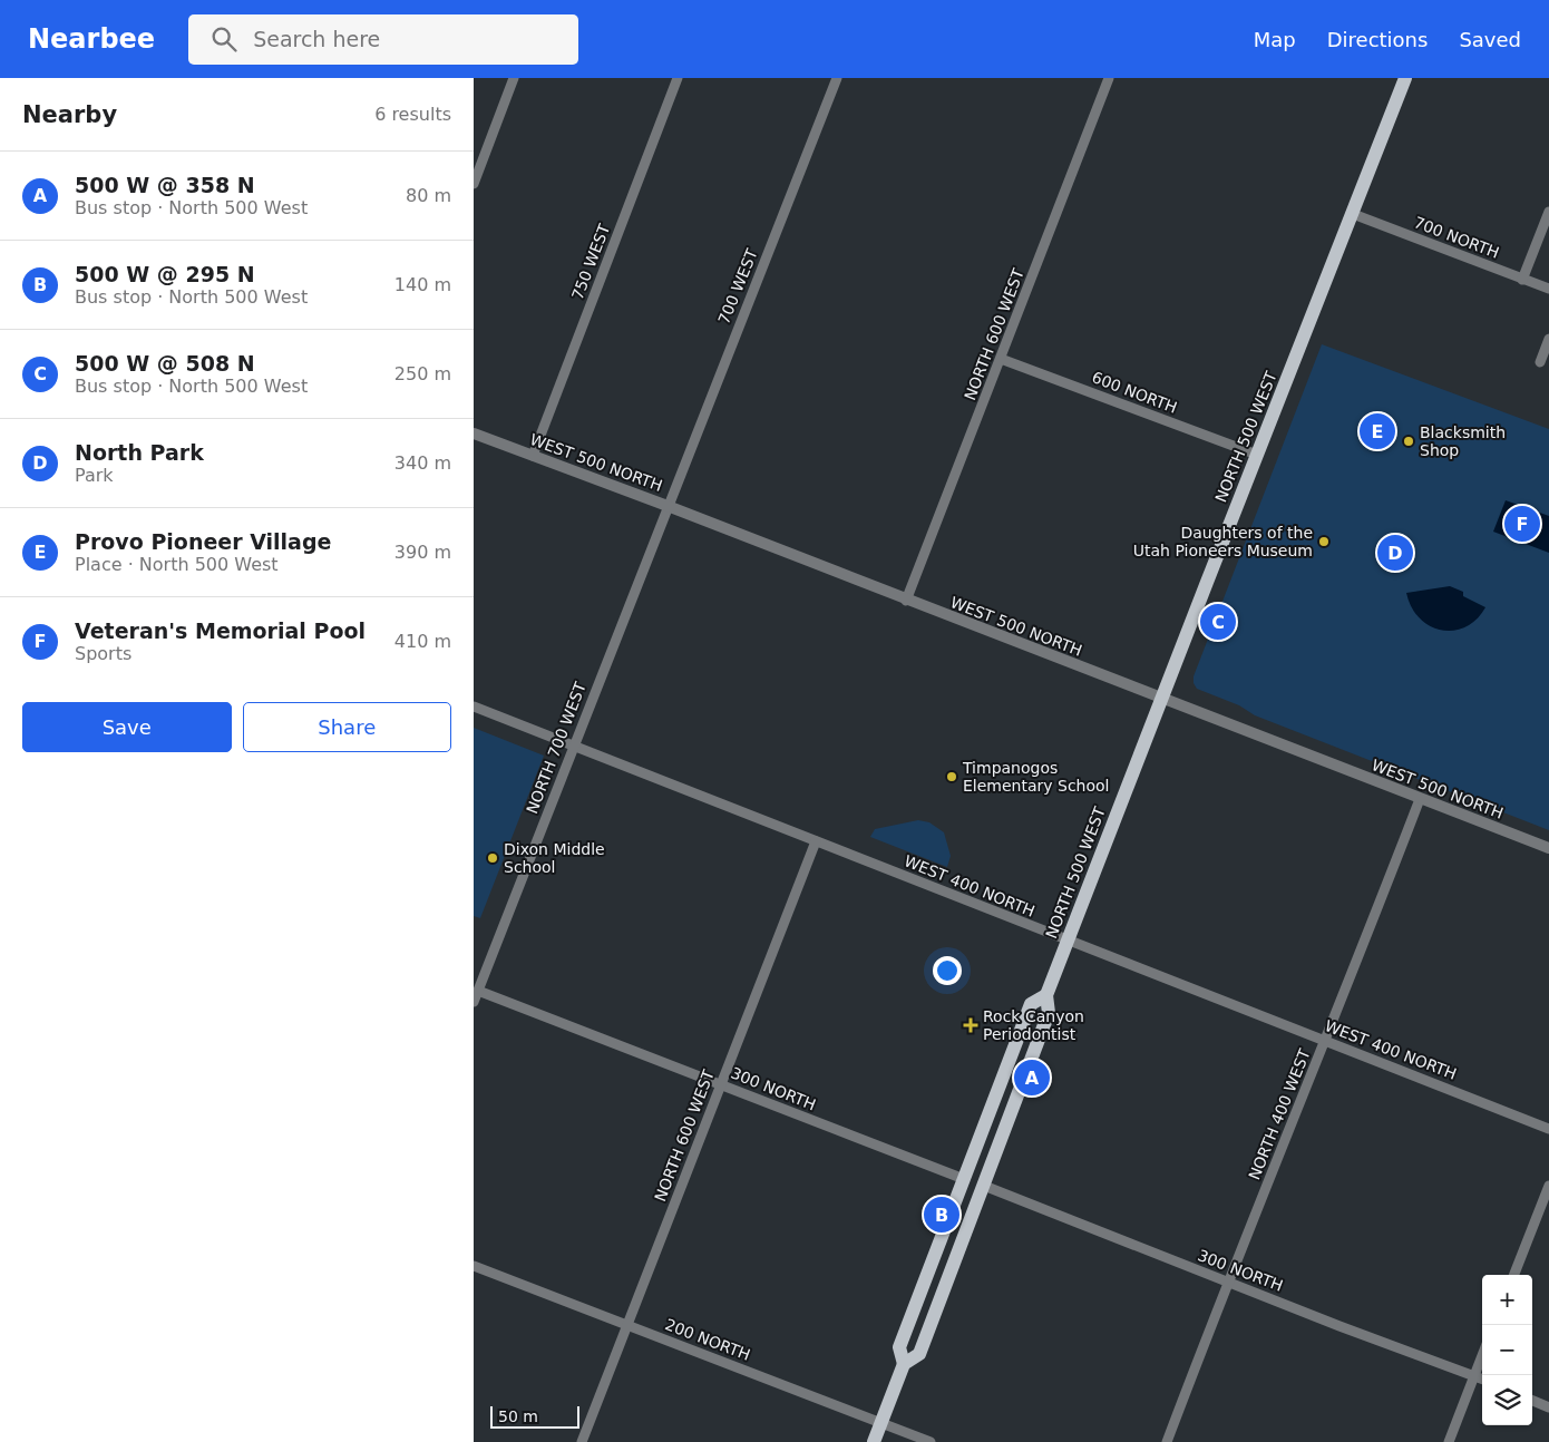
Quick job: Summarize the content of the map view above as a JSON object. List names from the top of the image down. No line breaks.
{"streets":{"main road":["NORTH 500 WEST"],"street":["700 NORTH","750 WEST","700 WEST","NORTH 600 WEST","600 NORTH","WEST 500 NORTH","NORTH 700 WEST","WEST 400 NORTH","300 NORTH","NORTH 400 WEST","200 NORTH"]},"crossings":[["700 NORTH","NORTH 500 WEST"],["750 WEST","WEST 500 NORTH"],["700 WEST","WEST 500 NORTH"],["700 WEST","NORTH 700 WEST"],["NORTH 600 WEST","600 NORTH"],["NORTH 600 WEST","WEST 500 NORTH"],["NORTH 600 WEST","WEST 400 NORTH"],["NORTH 600 WEST","300 NORTH"],["NORTH 600 WEST","200 NORTH"],["600 NORTH","NORTH 500 WEST"],["NORTH 500 WEST","WEST 500 NORTH"],["NORTH 500 WEST","WEST 400 NORTH"],["NORTH 500 WEST","300 NORTH"],["NORTH 500 WEST","200 NORTH"],["WEST 500 NORTH","NORTH 700 WEST"],["WEST 500 NORTH","NORTH 400 WEST"],["NORTH 700 WEST","WEST 400 NORTH"],["NORTH 700 WEST","300 NORTH"],["WEST 400 NORTH","NORTH 400 WEST"],["300 NORTH","NORTH 400 WEST"]],"places":{"other":["Blacksmith Shop","Daughters of the Utah Pioneers Museum","Timpanogos Elementary School","Dixon Middle School"],"health":["Rock Canyon Periodontist"]},"scale_bar":"50 m","page":{"header":"Nearbee","search":"Search here","nav":["Map","Directions","Saved"],"heading":["Nearby","6 results"],"list":[{"mark":"A","name":"500 W @ 358 N","note":"Bus stop · North 500 West","value":"80 m"},{"mark":"B","name":"500 W @ 295 N","note":"Bus stop · North 500 West","value":"140 m"},{"mark":"C","name":"500 W @ 508 N","note":"Bus stop · North 500 West","value":"250 m"},{"mark":"D","name":"North Park","note":"Park","value":"340 m"},{"mark":"E","name":"Provo Pioneer Village","note":"Place · North 500 West","value":"390 m"},{"mark":"F","name":"Veteran's Memorial Pool","note":"Sports","value":"410 m"}],"pins":["E","F","D","C","A","B"],"buttons":["Save","Share"],"map_buttons":["+","−"],"scale":"50 m"}}
